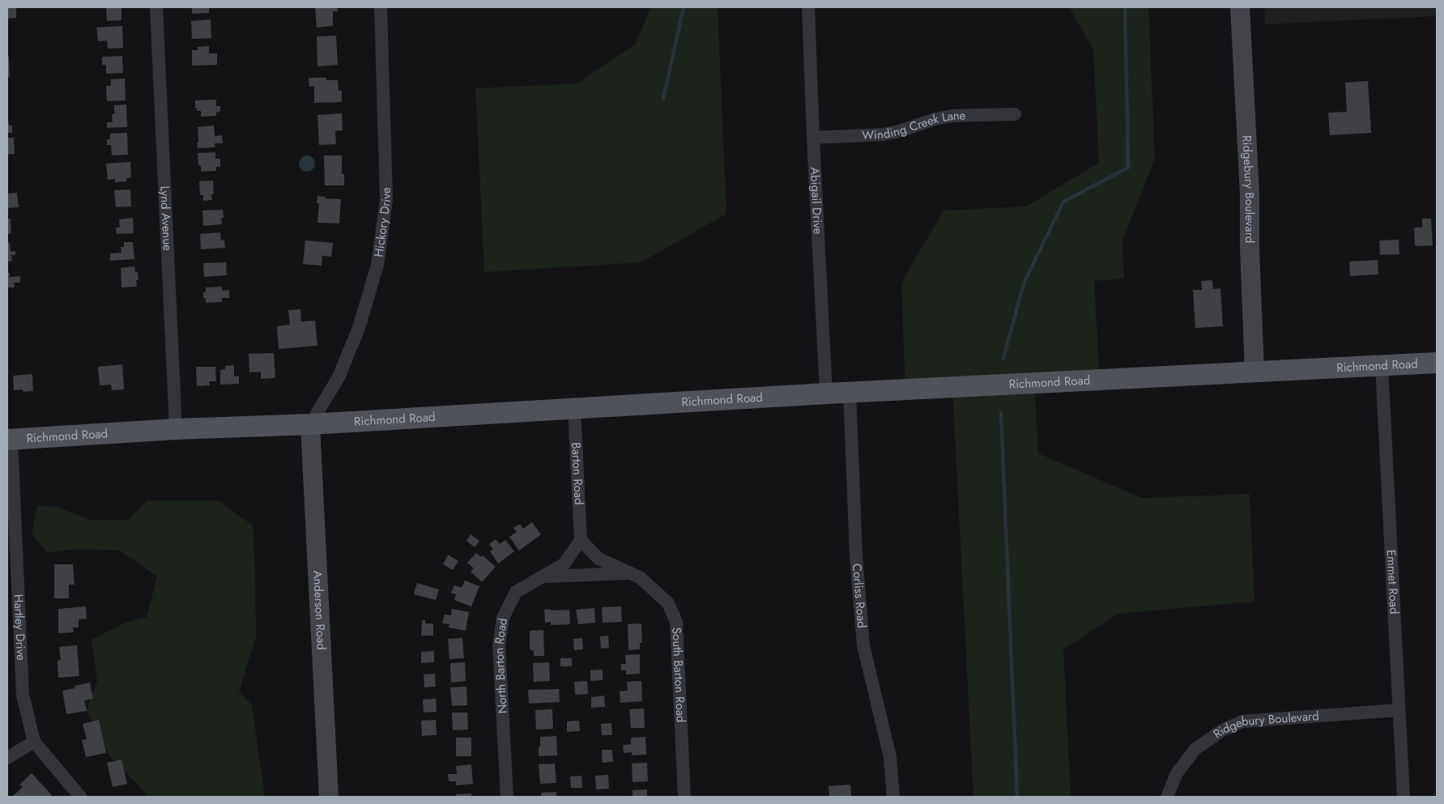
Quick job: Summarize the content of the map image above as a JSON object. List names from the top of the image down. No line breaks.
{"streets":{"main road":["Richmond Road"],"street":["Winding Creek Lane","Ridgebury Boulevard","Abigail Drive","Lynd Avenue","Hickory Drive","Barton Road","Emmet Road","Corliss Road","Anderson Road","Hartley Drive","North Barton Road","South Barton Road"]},"crossings":[["Winding Creek Lane","Abigail Drive"],["Ridgebury Boulevard","Richmond Road"],["Ridgebury Boulevard","Emmet Road"],["Abigail Drive","Richmond Road"],["Lynd Avenue","Richmond Road"],["Hickory Drive","Richmond Road"],["Hickory Drive","Anderson Road"],["Richmond Road","Barton Road"],["Richmond Road","Emmet Road"],["Richmond Road","Corliss Road"],["Richmond Road","Anderson Road"],["Richmond Road","Hartley Drive"],["Barton Road","North Barton Road"],["Barton Road","South Barton Road"],["North Barton Road","South Barton Road"]]}
